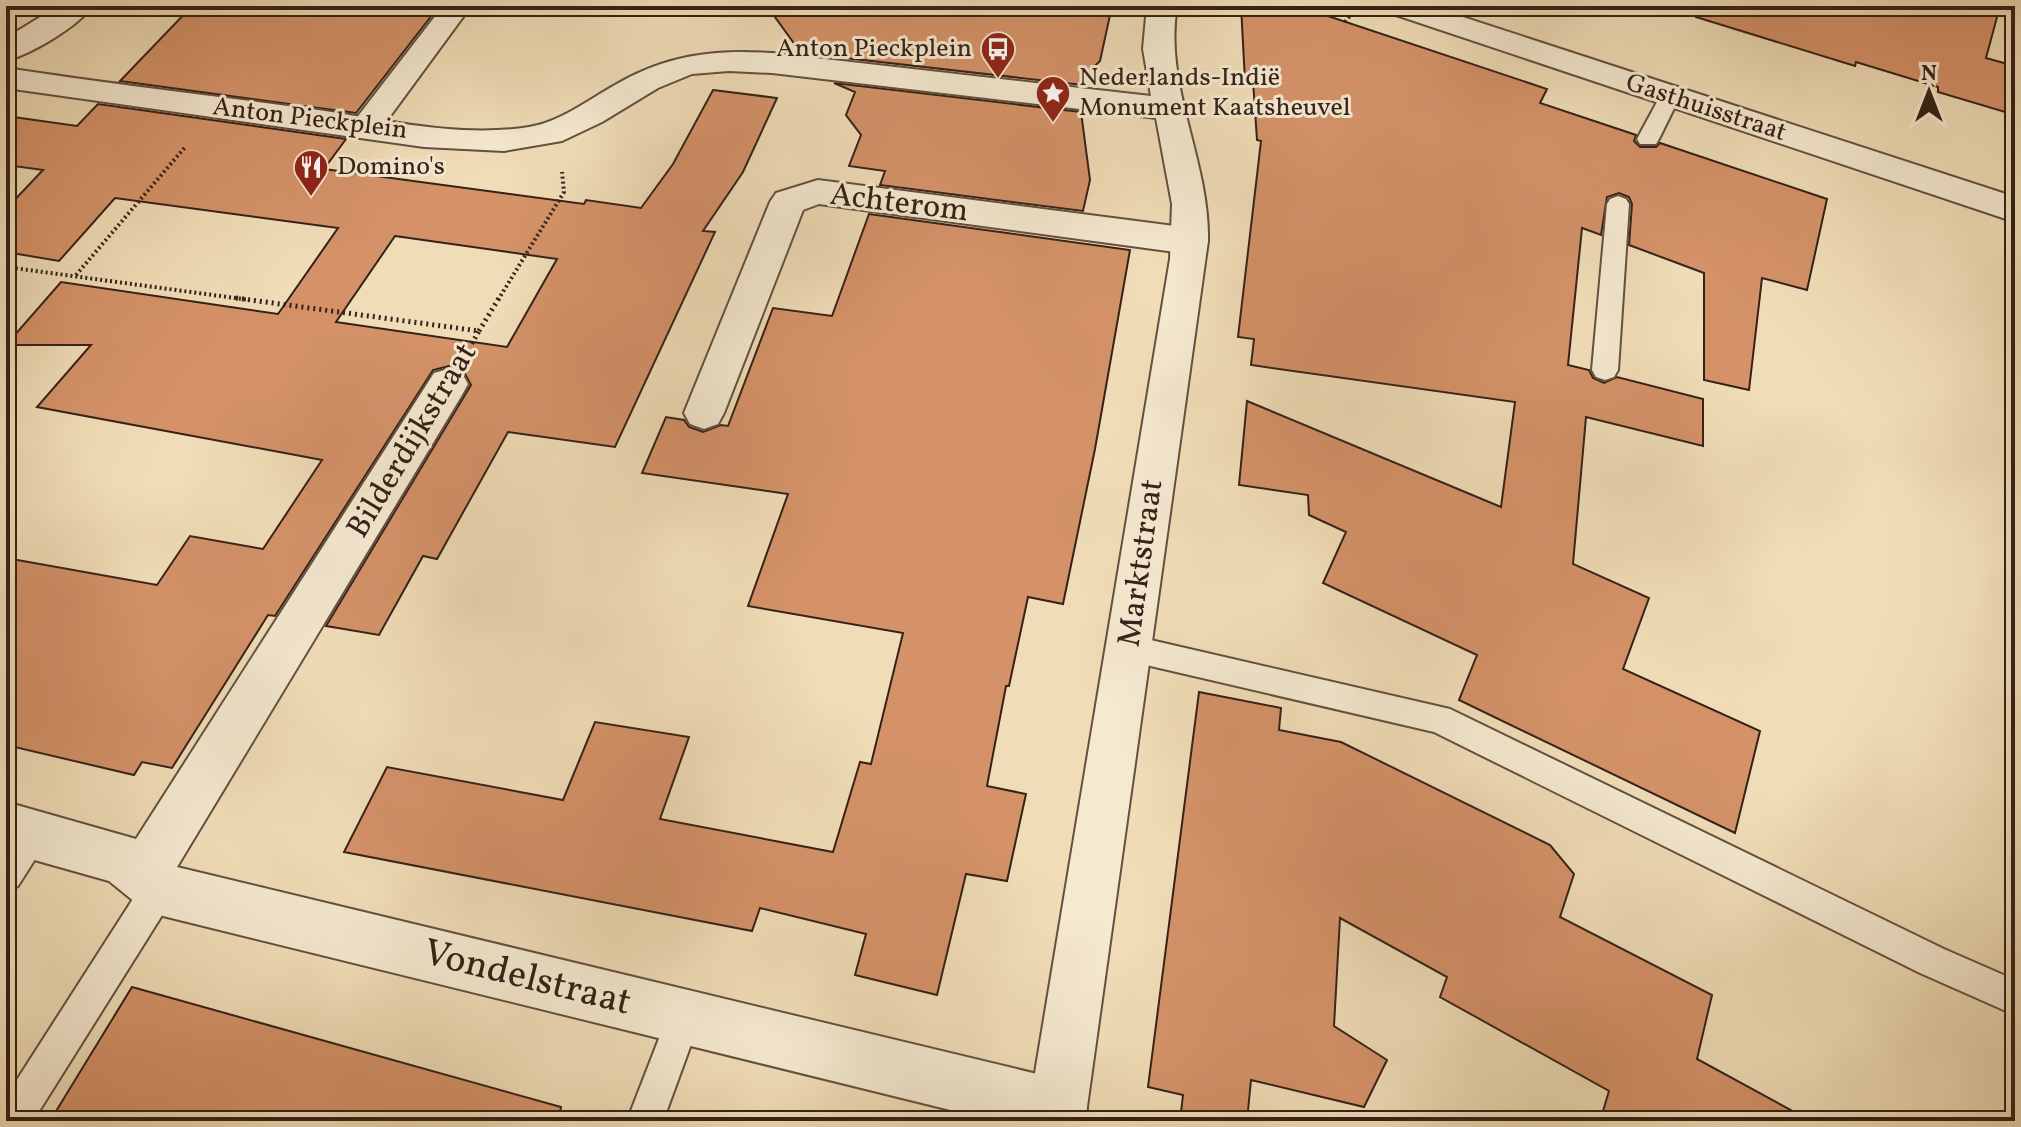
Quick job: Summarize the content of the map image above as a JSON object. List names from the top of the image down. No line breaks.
{"streets":{"street":["Gasthuisstraat","Anton Pieckplein","Achterom","Bilderdijkstraat","Marktstraat","Vondelstraat"]},"crossings":[["Anton Pieckplein","Marktstraat"],["Achterom","Marktstraat"],["Bilderdijkstraat","Vondelstraat"],["Marktstraat","Vondelstraat"]],"places":{"bus stop":["Anton Pieckplein"],"place":["Nederlands-Indië Monument Kaatsheuvel"],"restaurant":["Domino's"]},"north":"top"}
